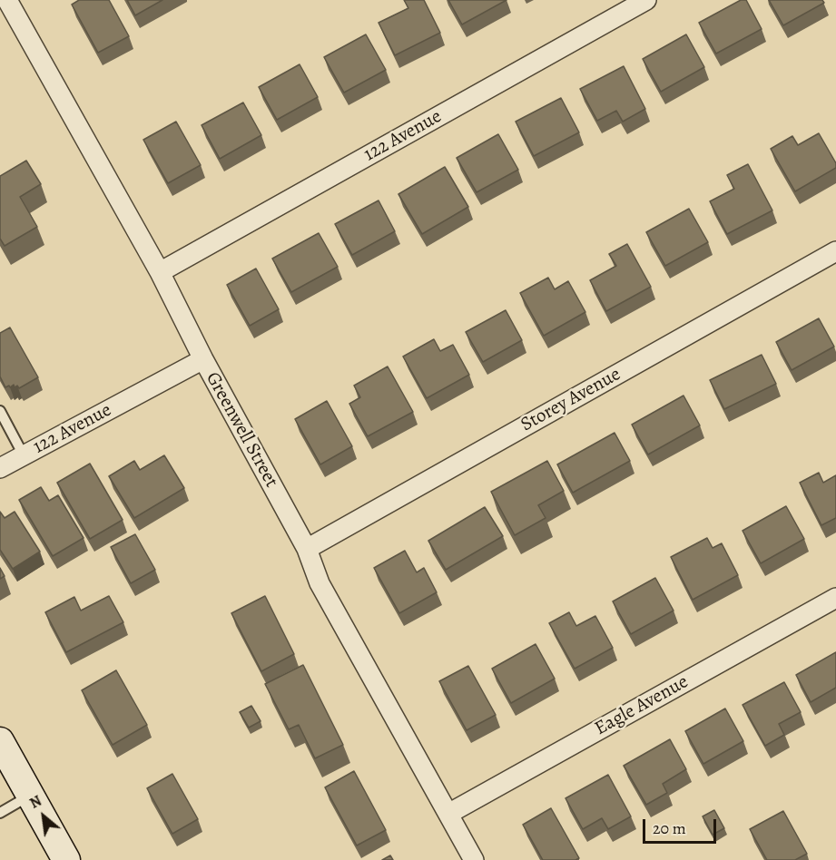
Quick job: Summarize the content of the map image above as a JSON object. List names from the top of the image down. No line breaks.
{"streets":{"street":["122 Avenue","Storey Avenue","Greenwell Street","Eagle Avenue"]},"crossings":[["122 Avenue","Greenwell Street"],["Storey Avenue","Greenwell Street"],["Greenwell Street","Eagle Avenue"]],"scale_bar":"20 m","north":"top left"}
